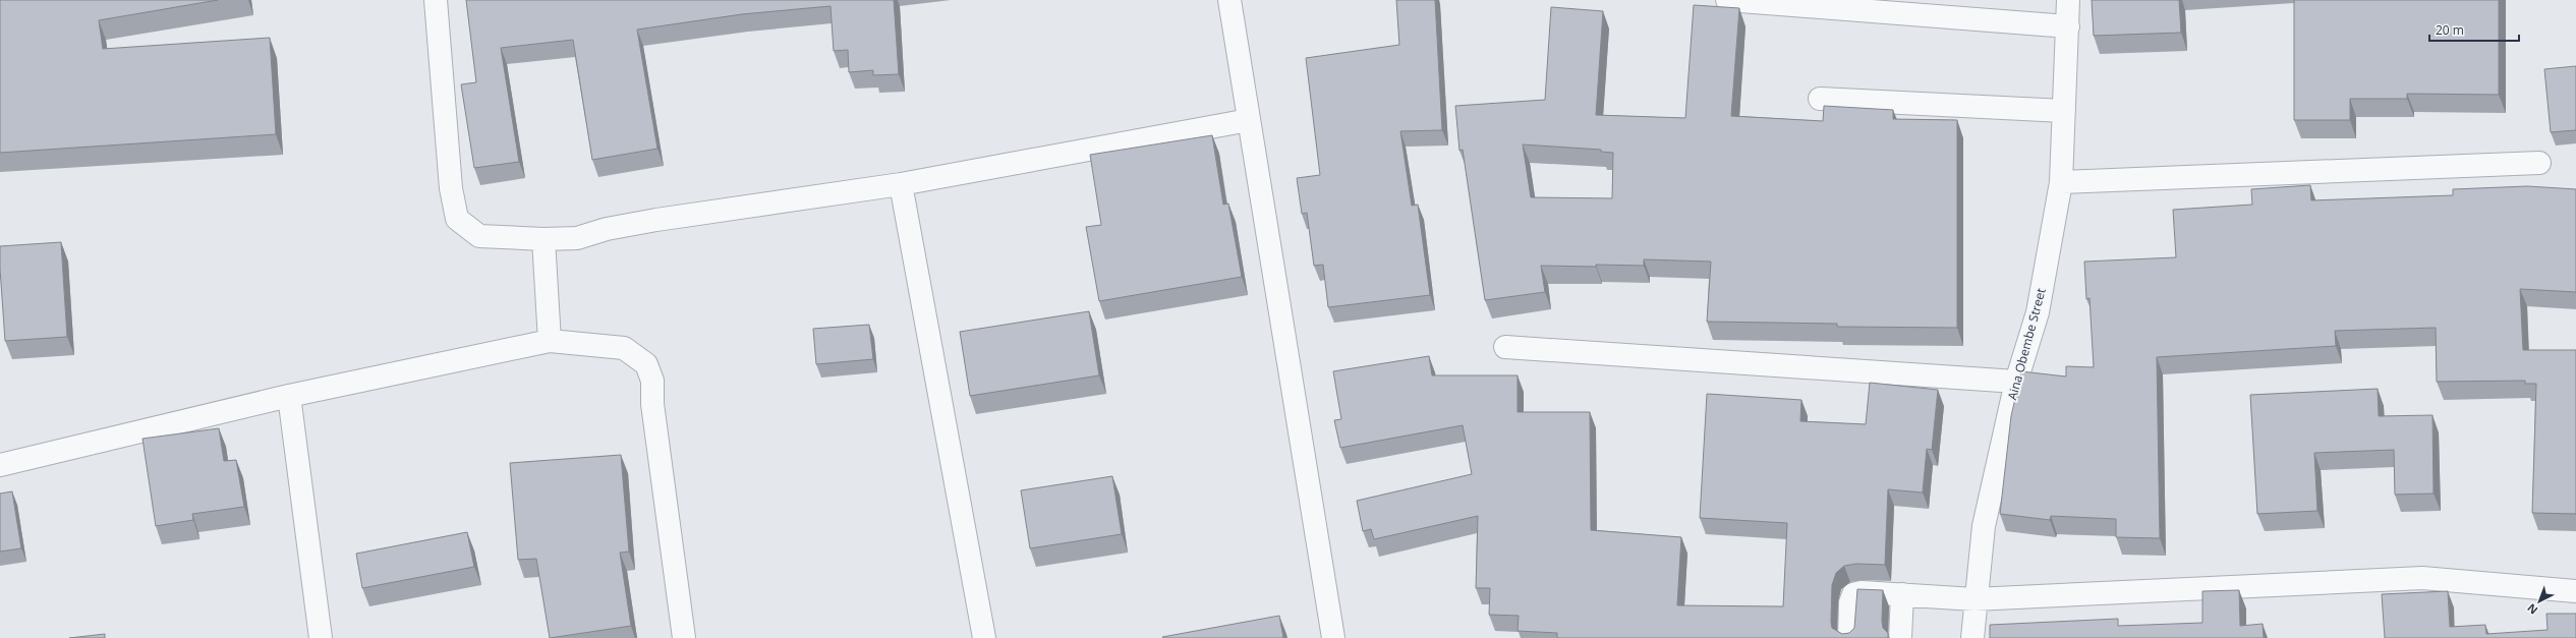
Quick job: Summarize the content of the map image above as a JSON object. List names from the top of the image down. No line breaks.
{"streets":{"street":["Aina Obembe Street"]},"scale_bar":"20 m","north":"bottom left"}
